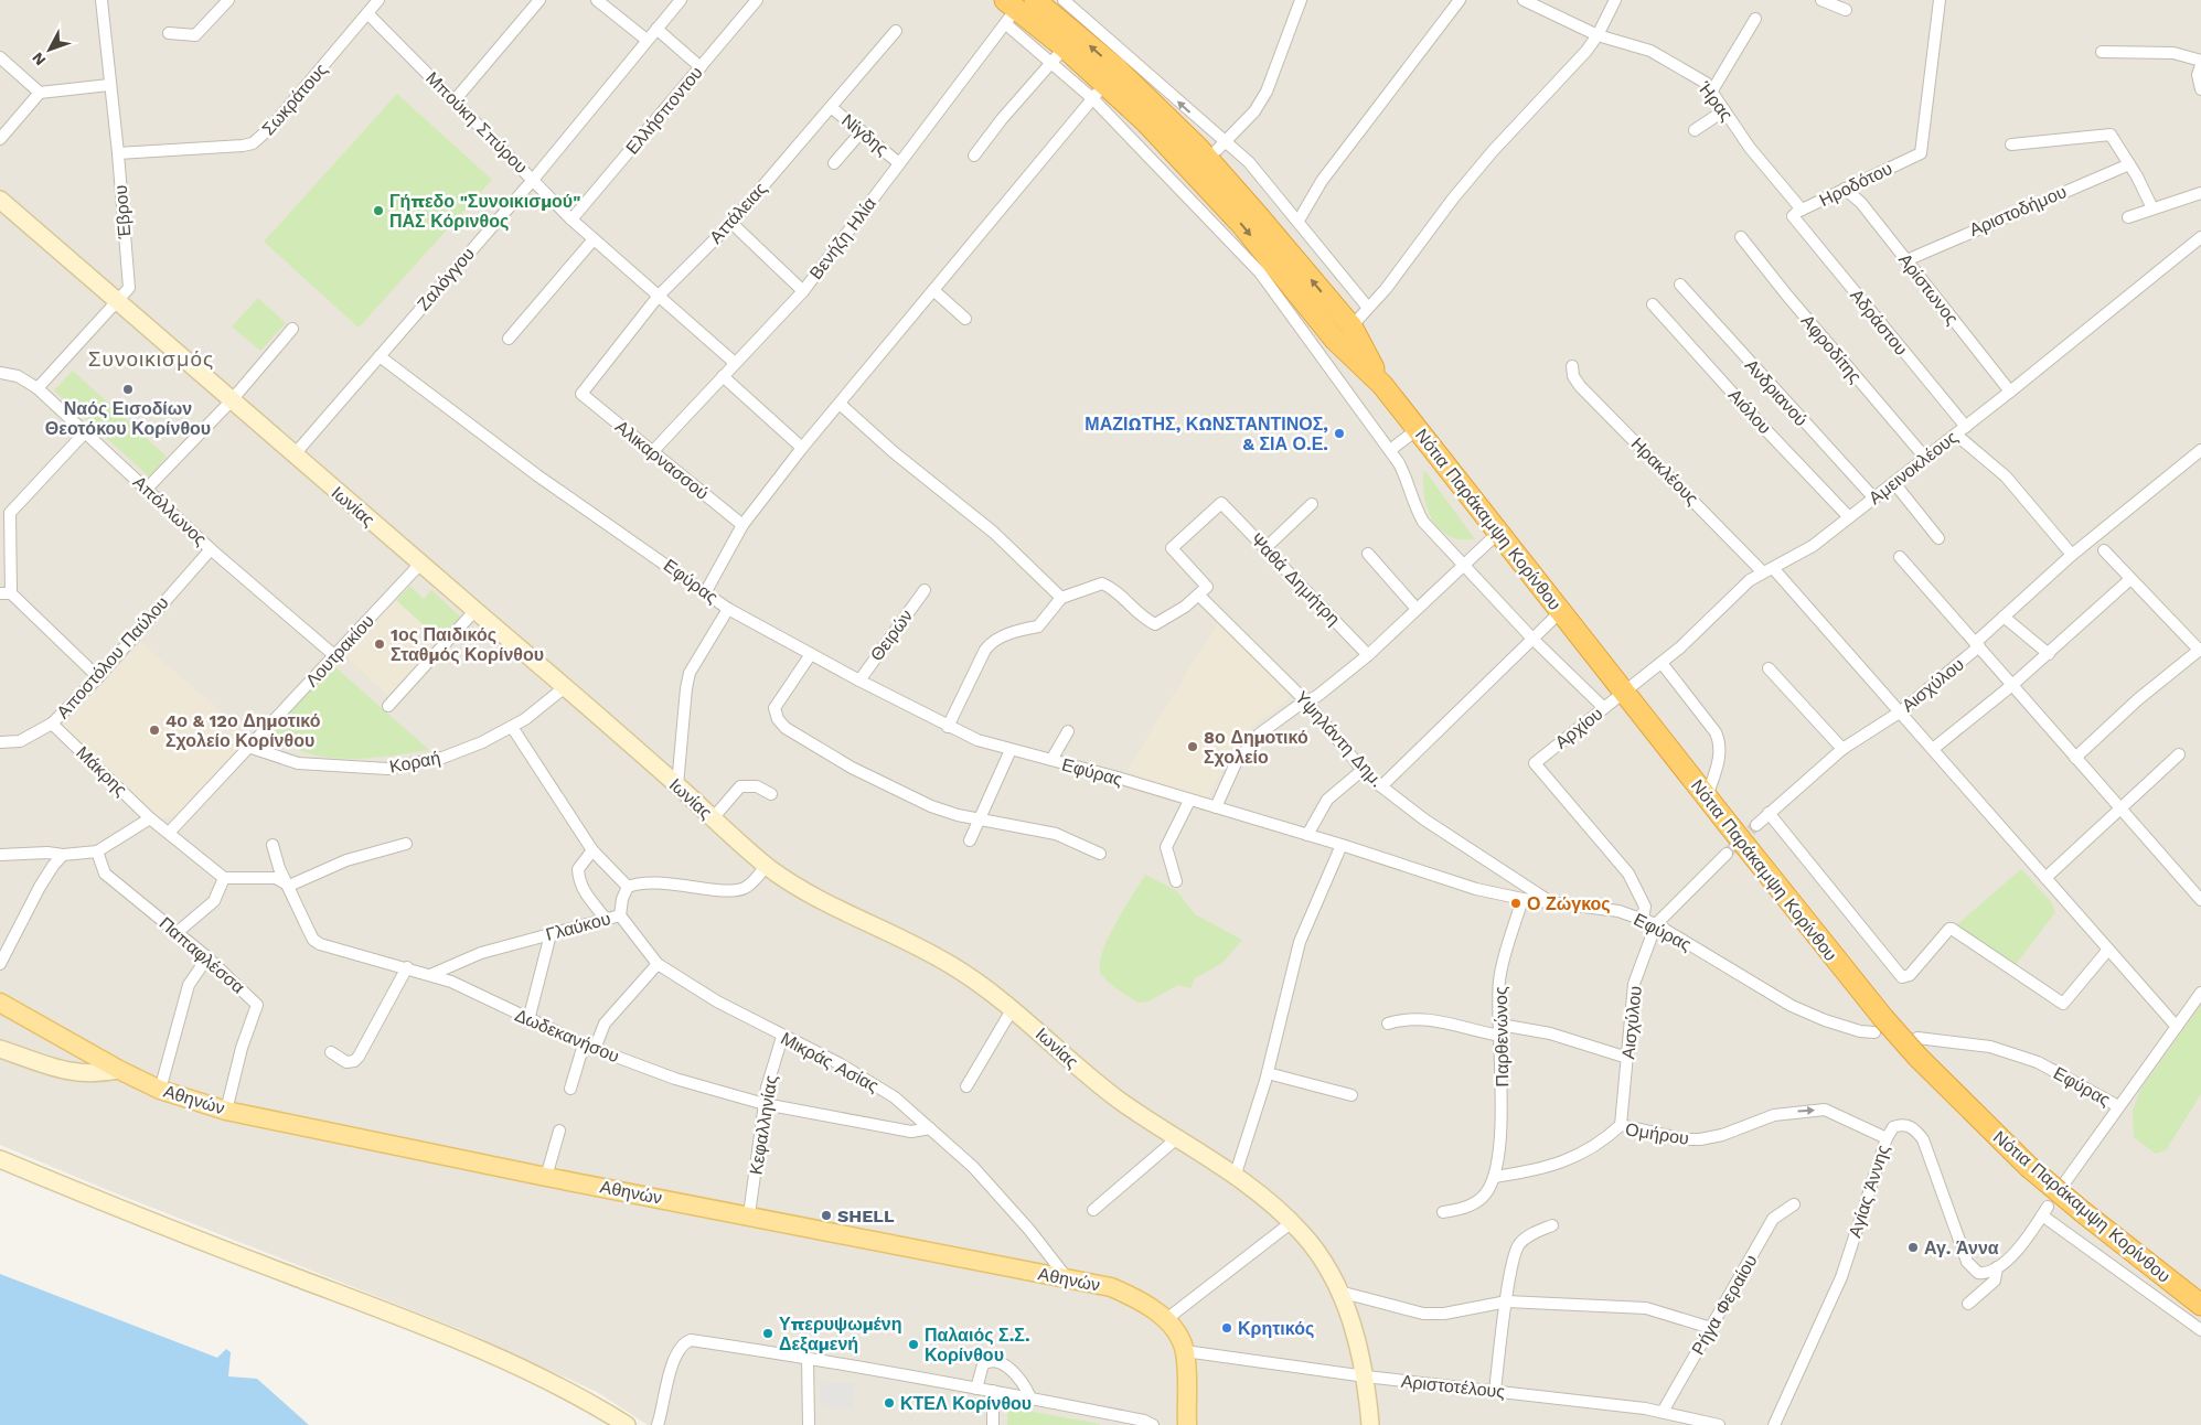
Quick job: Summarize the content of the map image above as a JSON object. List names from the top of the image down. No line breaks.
{"streets":{"highway":["Νότια Παράκαμψη Κορίνθου"],"main road":["Αθηνών"],"street":["Σωκράτους","Ήρας","Ελλήσποντου","Μπούκη Σπύρου","Νίγδης","Ηροδότου","Αριστοδήμου","Έβρου","Αττάλειας","Βενήζη Ηλία","Ζαλόγγου","Αρίστωνος","Αδράστου","Αφροδίτης","Ανδριανού","Αιόλου","Αλικαρνασσού","Αμεινοκλέους","Ηρακλέους","Ιωνίας","Απόλλωνος","Ψαθά Δημήτρη","Εφύρας","Θειρών","Λουτρακίου","Αποστόλου Παύλου","Αισχύλου","Αρχίου","Υψηλάντη Δημ.","Κοραή","Μάκρης","Γλαύκου","Παπαφλέσσα","Δωδεκανήσου","Παρθενώνος","Μικράς Ασίας","Κεφαλληνίας","Ομήρου","Αγίας Άννης","Ρήγα Φεραίου","Αριστοτέλους"]},"crossings":[["Σωκράτους","Μπούκη Σπύρου"],["Σωκράτους","Έβρου"],["Ήρας","Ηροδότου"],["Ήρας","Αδράστου"],["Ελλήσποντου","Μπούκη Σπύρου"],["Μπούκη Σπύρου","Αττάλειας"],["Μπούκη Σπύρου","Βενήζη Ηλία"],["Μπούκη Σπύρου","Ζαλόγγου"],["Νίγδης","Αττάλειας"],["Νίγδης","Βενήζη Ηλία"],["Ηροδότου","Αρίστωνος"],["Ηροδότου","Αδράστου"],["Αριστοδήμου","Αρίστωνος"],["Έβρου","Ιωνίας"],["Έβρου","Απόλλωνος"],["Αττάλειας","Αλικαρνασσού"],["Βενήζη Ηλία","Αλικαρνασσού"],["Βενήζη Ηλία","Νότια Παράκαμψη Κορίνθου"],["Ζαλόγγου","Ιωνίας"],["Ζαλόγγου","Εφύρας"],["Αρίστωνος","Αμεινοκλέους"],["Αδράστου","Αμεινοκλέους"],["Αδράστου","Αισχύλου"],["Αφροδίτης","Αμεινοκλέους"],["Ανδριανού","Αμεινοκλέους"],["Αιόλου","Αμεινοκλέους"],["Αμεινοκλέους","Ηρακλέους"],["Αμεινοκλέους","Νότια Παράκαμψη Κορίνθου"],["Αμεινοκλέους","Αρχίου"],["Ηρακλέους","Αισχύλου"],["Ιωνίας","Λουτρακίου"],["Ιωνίας","Κοραή"],["Ιωνίας","Αριστοτέλους"],["Απόλλωνος","Λουτρακίου"],["Απόλλωνος","Αποστόλου Παύλου"],["Νότια Παράκαμψη Κορίνθου","Εφύρας"],["Νότια Παράκαμψη Κορίνθου","Αρχίου"],["Ψαθά Δημήτρη","Υψηλάντη Δημ."],["Εφύρας","Θειρών"],["Εφύρας","Αισχύλου"],["Εφύρας","Αρχίου"],["Εφύρας","Υψηλάντη Δημ."],["Εφύρας","Παρθενώνος"],["Λουτρακίου","Κοραή"],["Λουτρακίου","Μάκρης"],["Αποστόλου Παύλου","Μάκρης"],["Αισχύλου","Ομήρου"],["Γλαύκου","Δωδεκανήσου"],["Γλαύκου","Μικράς Ασίας"],["Παπαφλέσσα","Αθηνών"],["Δωδεκανήσου","Μικράς Ασίας"],["Δωδεκανήσου","Κεφαλληνίας"],["Παρθενώνος","Ομήρου"],["Μικράς Ασίας","Αθηνών"],["Μικράς Ασίας","Κεφαλληνίας"],["Αθηνών","Κεφαλληνίας"],["Αθηνών","Αριστοτέλους"],["Ομήρου","Αγίας Άννης"],["Ρήγα Φεραίου","Αριστοτέλους"]],"one_way":["Ομήρου"],"districts":["Συνοικισμός"],"places":["Γήπεδο \"Συνοικισμού\" ΠΑΣ Κόρινθος","Ναός Εισοδίων Θεοτόκου Κορίνθου","ΜΑΖΙΩΤΗΣ, ΚΩΝΣΤΑΝΤΙΝΟΣ, & ΣΙΑ Ο.Ε.","1ος Παιδικός Σταθμός Κορίνθου","4ο & 12ο Δημοτικό Σχολείο Κορίνθου","8ο Δημοτικό Σχολείο","Ο Ζώγκος","SHELL","Αγ. Άννα","Κρητικός","Υπερυψωμένη Δεξαμενή","Παλαιός Σ.Σ. Κορίνθου","ΚΤΕΛ Κορίνθου"],"north":"bottom left"}
